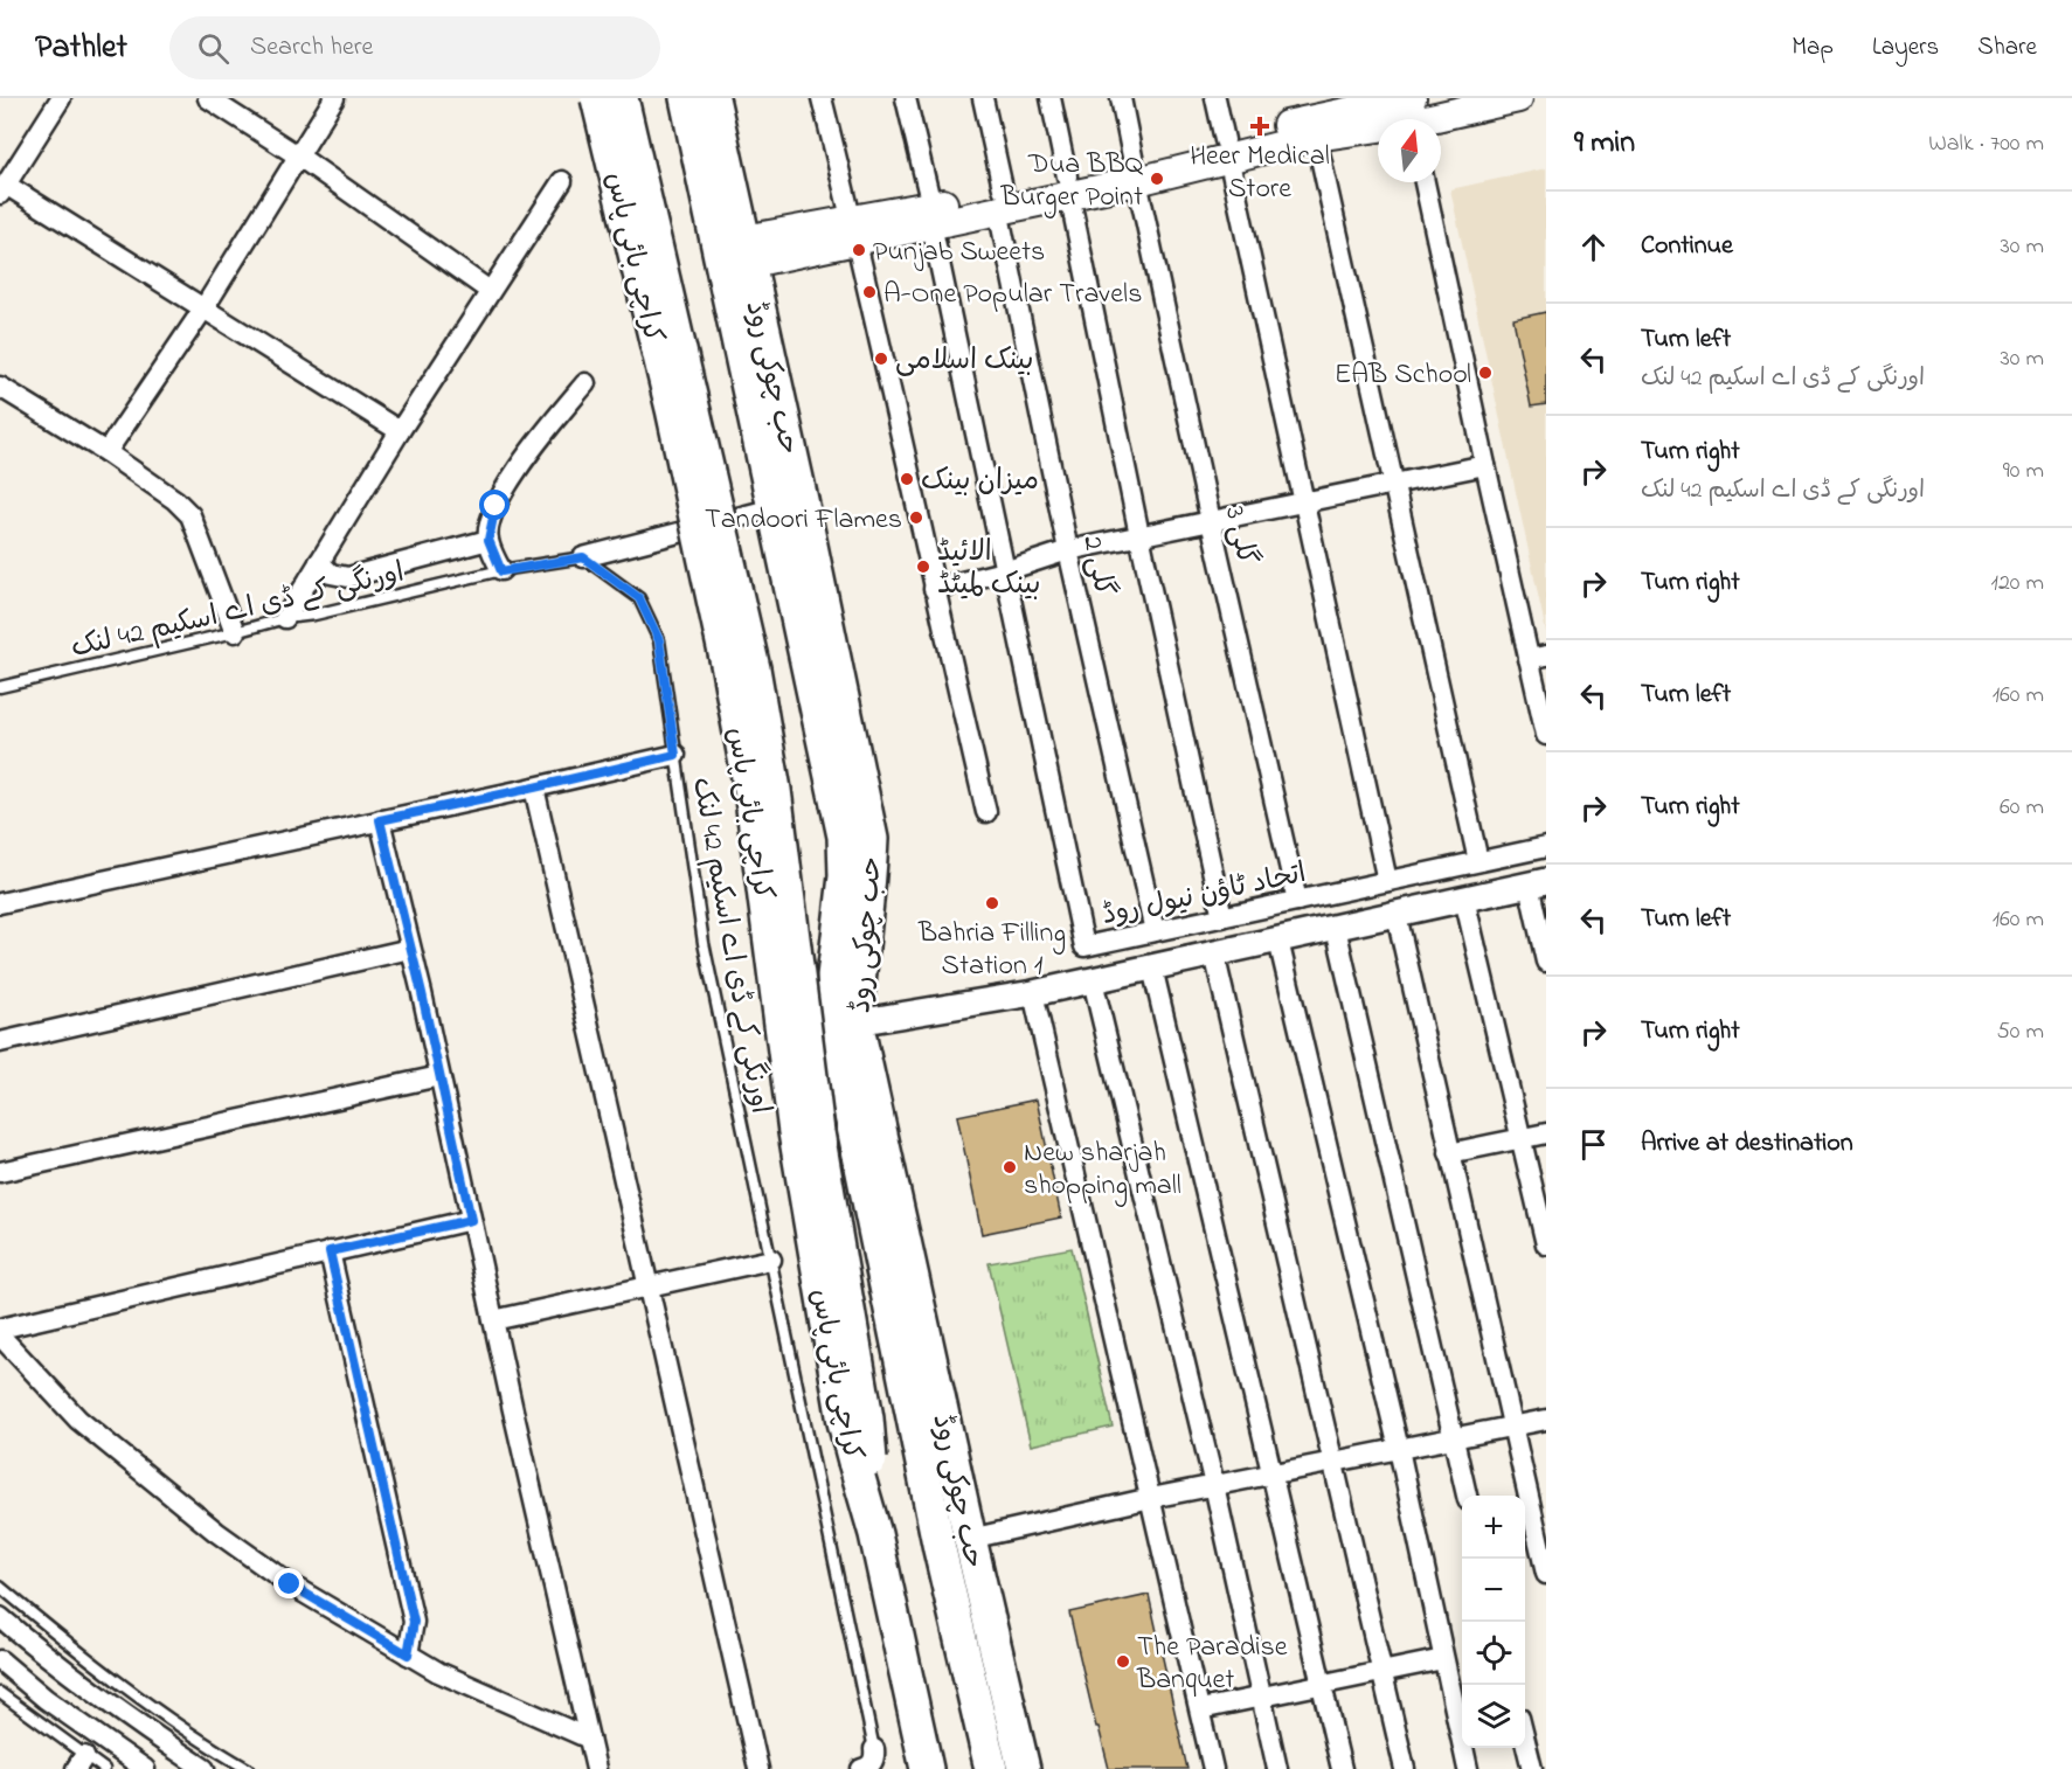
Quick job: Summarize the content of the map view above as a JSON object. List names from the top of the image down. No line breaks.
{"streets":{"highway":["کراچی بائی پاس","حب چوکی روڈ"],"street":["گلی 3","گلی 2","اتحاد ٹاؤن نیول روڈ"],"lane":["اورنگی کے ڈی اے اسکیم 42 لنک"]},"crossings":[["گلی 3","اتحاد ٹاؤن نیول روڈ"],["گلی 2","اتحاد ٹاؤن نیول روڈ"]],"places":{"health":["Heer Medical Store"],"other":["Dua BBQ Burger Point","Punjab Sweets","A-One Popular Travels","بینک اسلامی","EAB School","میزان بینک","Tandoori Flames","الائیڈ بینک لمیٹڈ","Bahria Filling Station 1","New sharjah shopping mall","The Paradise Banquet"]},"north":"top","page":{"header":"Pathlet","search":"Search here","nav":["Map","Layers","Share"],"heading":["9 min","Walk · 700 m"],"list":[["Continue","30 m"],["Turn left","اورنگی کے ڈی اے اسکیم 42 لنک","30 m"],["Turn right","اورنگی کے ڈی اے اسکیم 42 لنک","90 m"],["Turn right","120 m"],["Turn left","160 m"],["Turn right","60 m"],["Turn left","160 m"],["Turn right","50 m"],"Arrive at destination"],"map_buttons":["+","−"]}}
